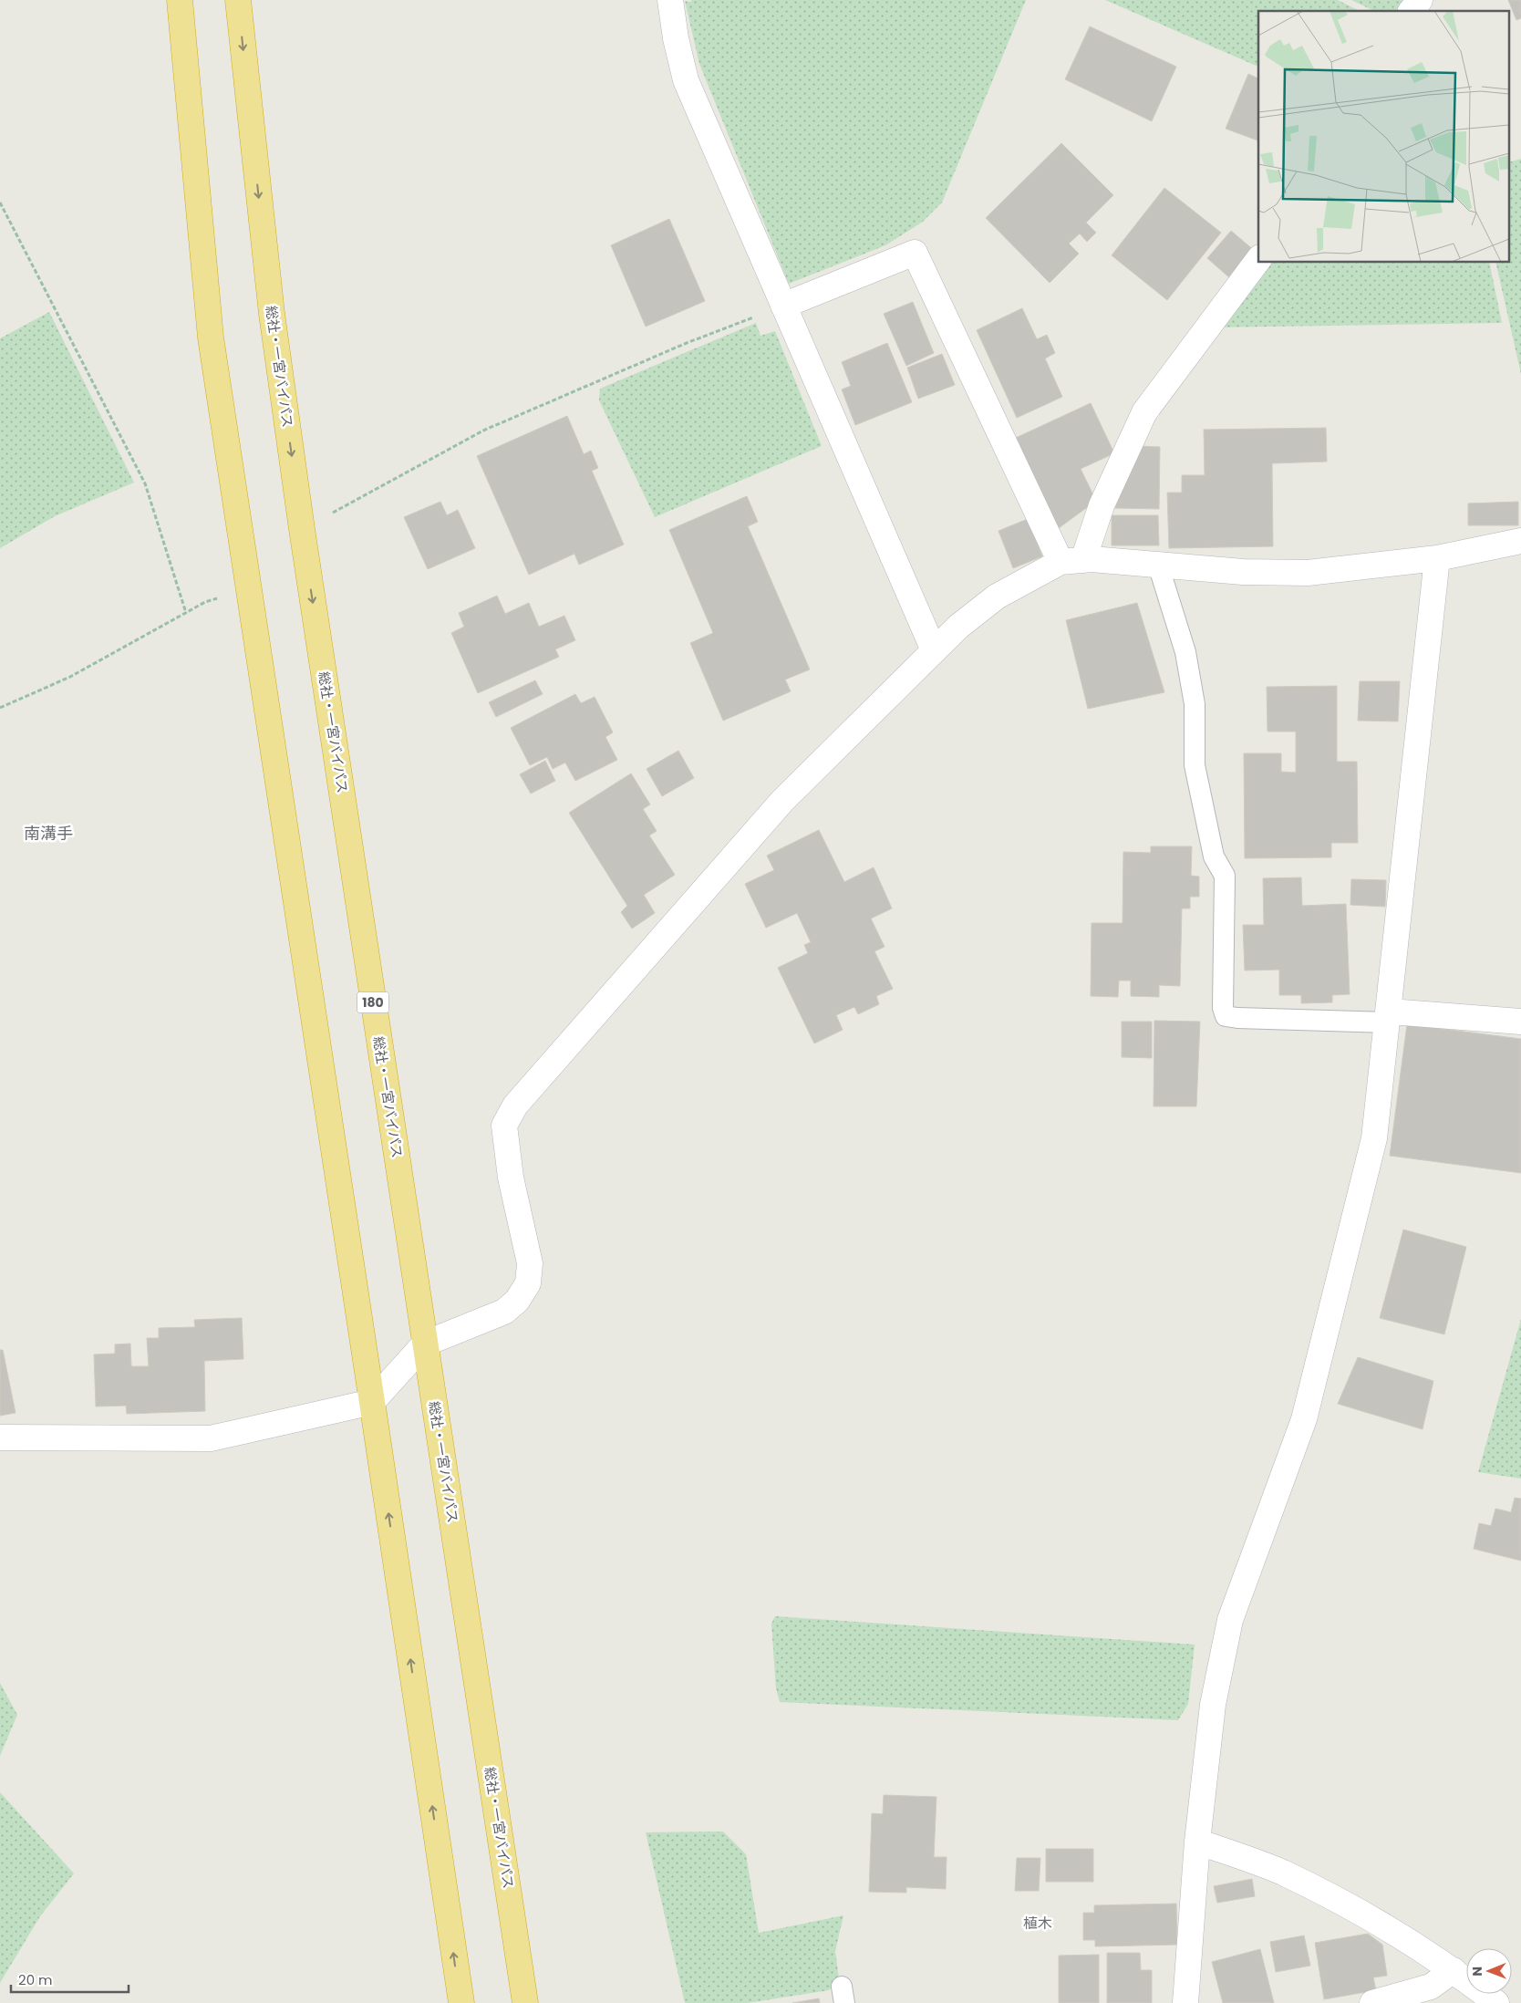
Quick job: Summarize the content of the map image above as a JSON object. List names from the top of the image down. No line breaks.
{"streets":{"highway":["総社・一宮バイパス","180"]},"districts":["南溝手","植木"],"scale_bar":"20 m","north":"left"}
